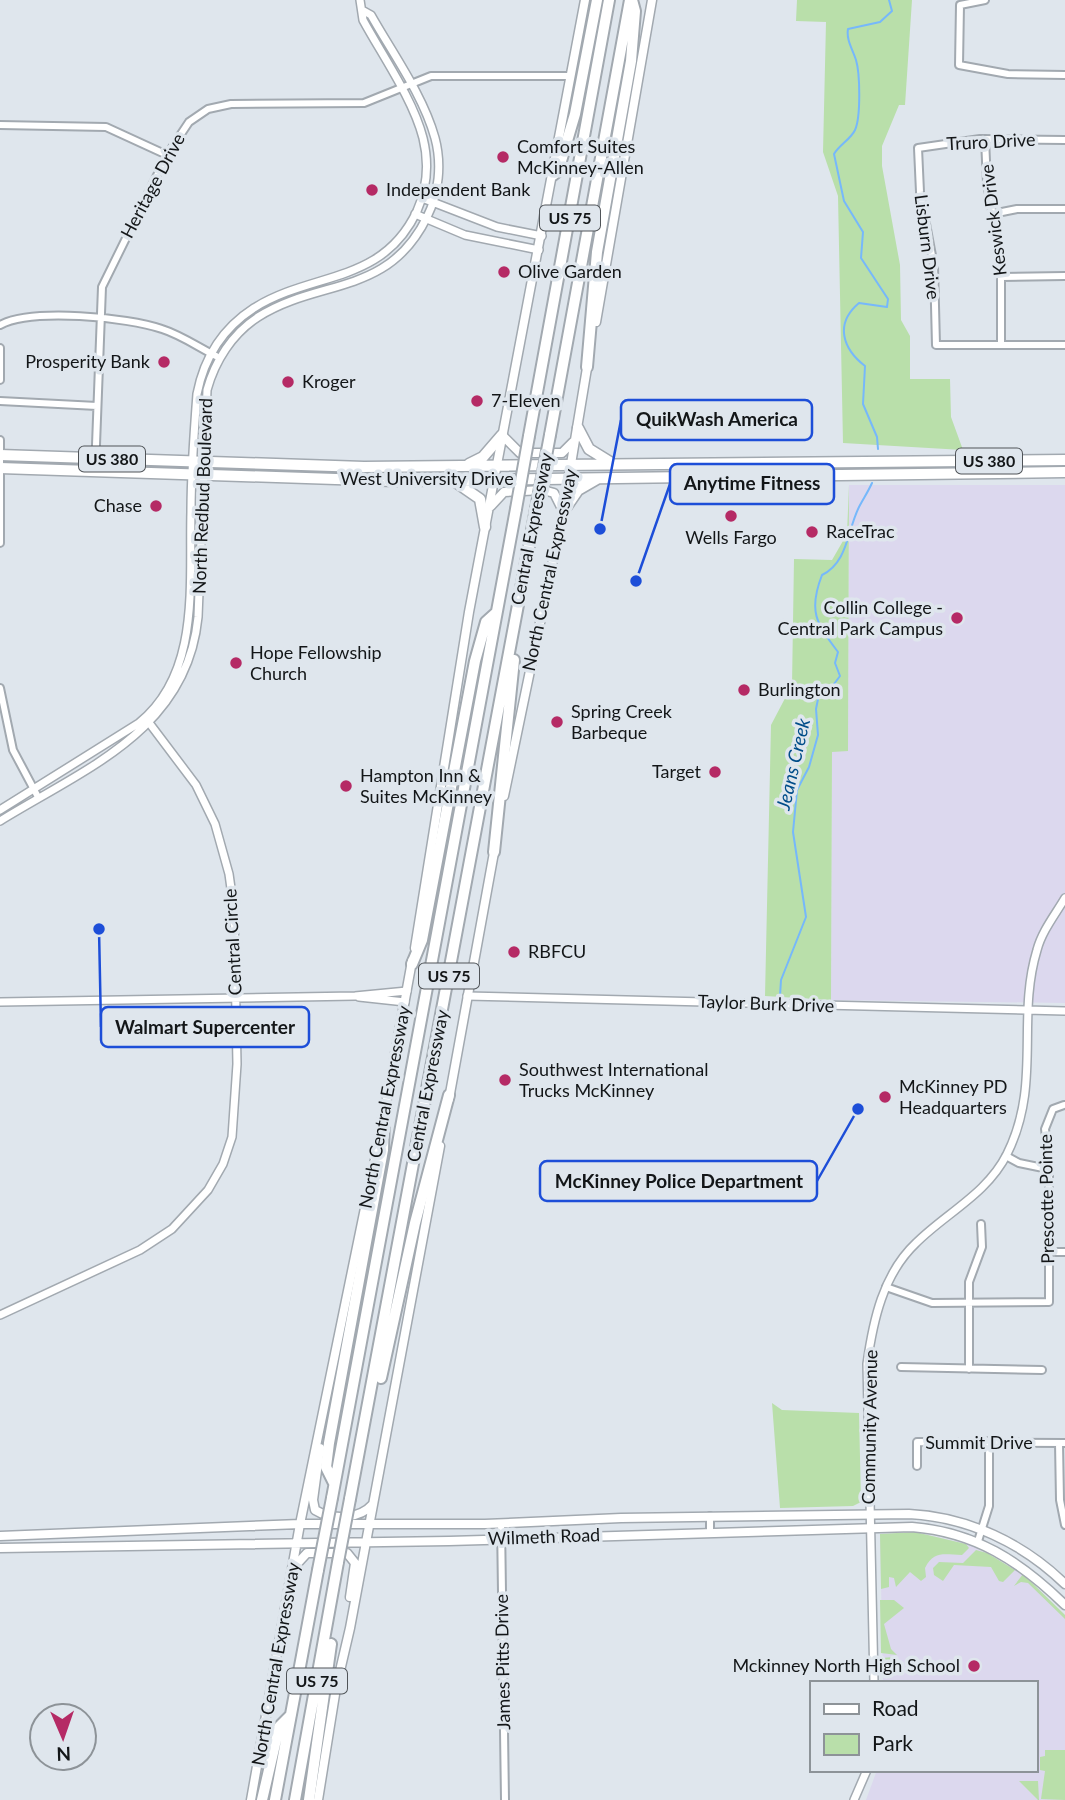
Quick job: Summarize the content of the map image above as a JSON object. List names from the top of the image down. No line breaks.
{"streets":{"highway":["US 75","US 380","West University Drive","Central Expressway"],"main road":["North Central Expressway","Wilmeth Road"],"street":["Truro Drive","Heritage Drive","Keswick Drive","Lisburn Drive","North Redbud Boulevard","Central Circle","Taylor Burk Drive","Prescotte Pointe","Community Avenue","Summit Drive","James Pitts Drive"]},"crossings":[["Truro Drive","Keswick Drive"],["Truro Drive","Lisburn Drive"],["Heritage Drive","West University Drive"],["Heritage Drive","North Redbud Boulevard"],["Heritage Drive","North Central Expressway"],["Keswick Drive","Lisburn Drive"],["West University Drive","North Redbud Boulevard"],["West University Drive","North Central Expressway"],["North Redbud Boulevard","Central Circle"],["North Central Expressway","Taylor Burk Drive"],["North Central Expressway","Wilmeth Road"],["Taylor Burk Drive","Community Avenue"],["Community Avenue","Wilmeth Road"],["Wilmeth Road","James Pitts Drive"]],"water":["Jeans Creek"],"places":["Comfort Suites McKinney-Allen","Independent Bank","Olive Garden","Prosperity Bank","Kroger","7-Eleven","Chase","Wells Fargo","QuikWash America","RaceTrac","Anytime Fitness","Collin College - Central Park Campus","Hope Fellowship Church","Burlington","Spring Creek Barbeque","Target","Hampton Inn & Suites McKinney","Walmart Supercenter","RBFCU","Southwest International Trucks McKinney","McKinney PD Headquarters","McKinney Police Department","Mckinney North High School"],"legend":["Road","Park"],"north":"bottom"}
